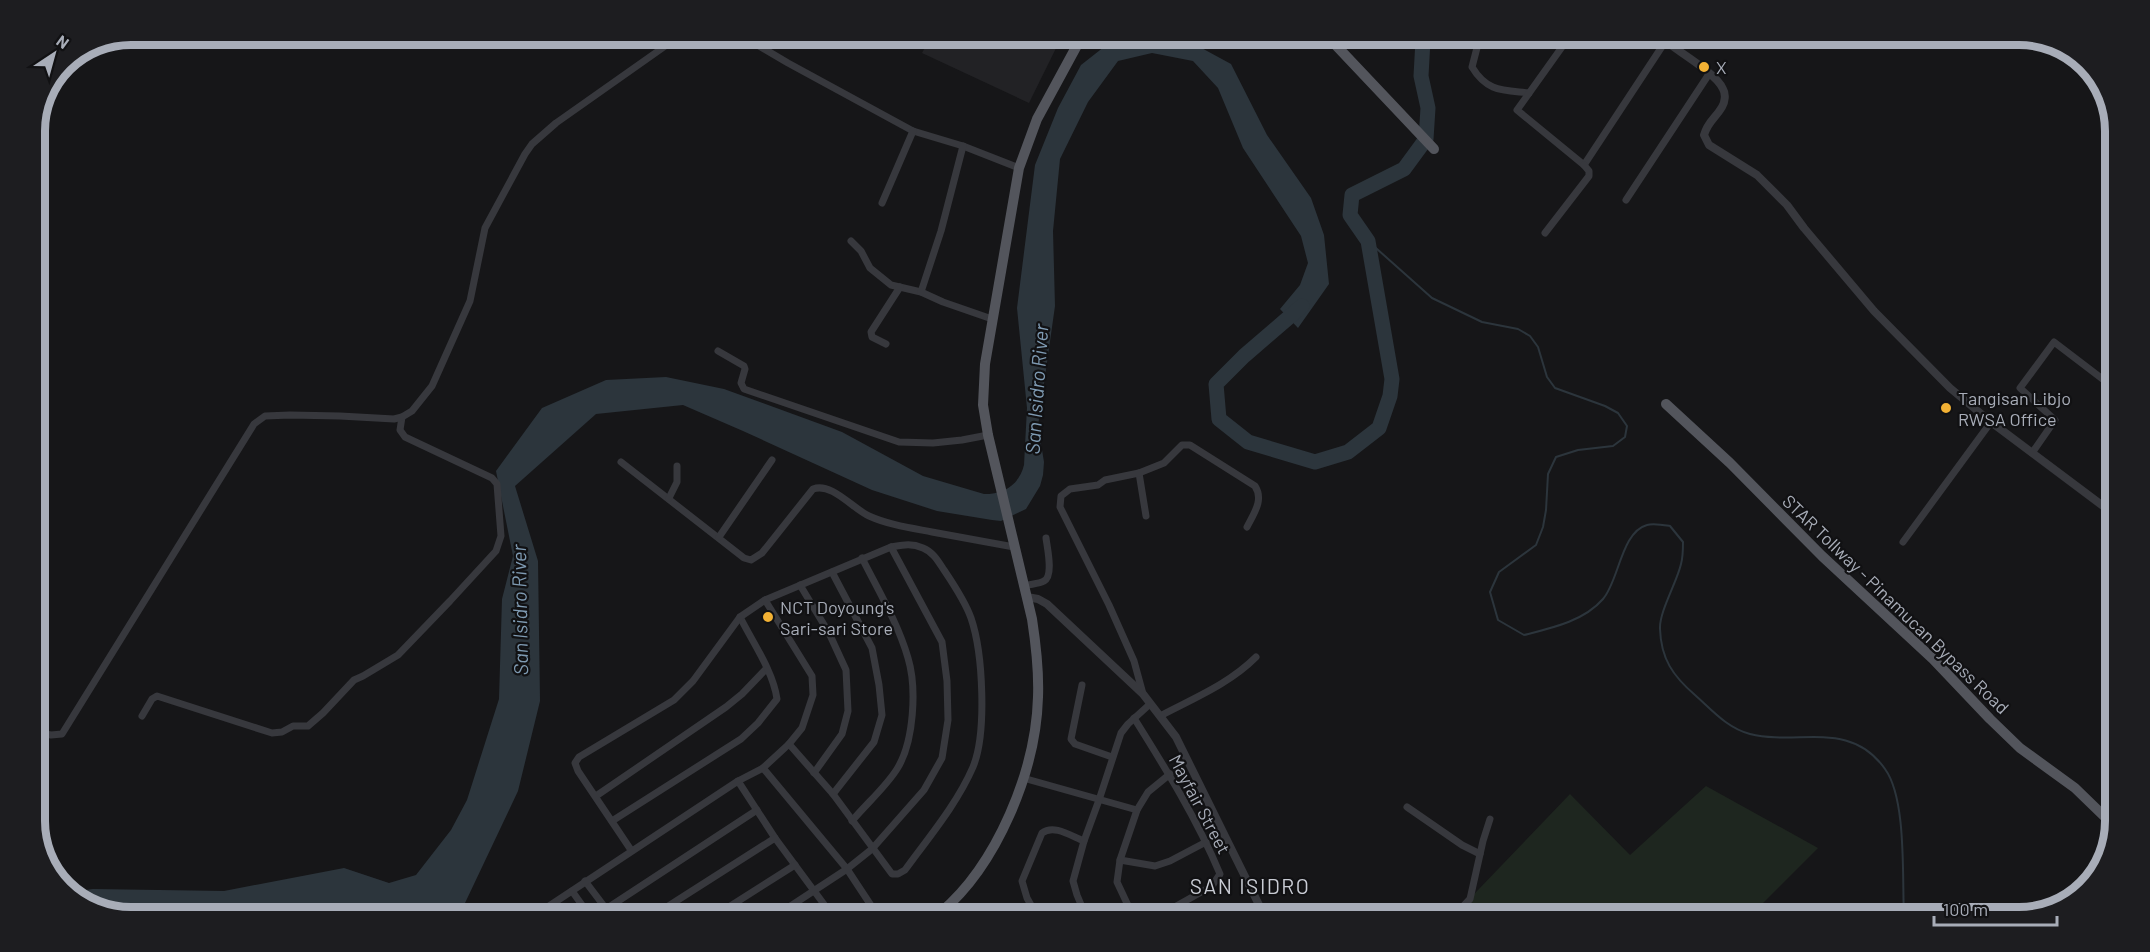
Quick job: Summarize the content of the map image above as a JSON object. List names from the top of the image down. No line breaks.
{"streets":{"main road":["STAR Tollway - Pinamucan Bypass Road"],"street":["Mayfair Street"]},"districts":["SAN ISIDRO"],"water":["San Isidro River"],"places":["X","Tangisan Libjo RWSA Office","NCT Doyoung's Sari-sari Store"],"scale_bar":"100 m","north":"top right"}
